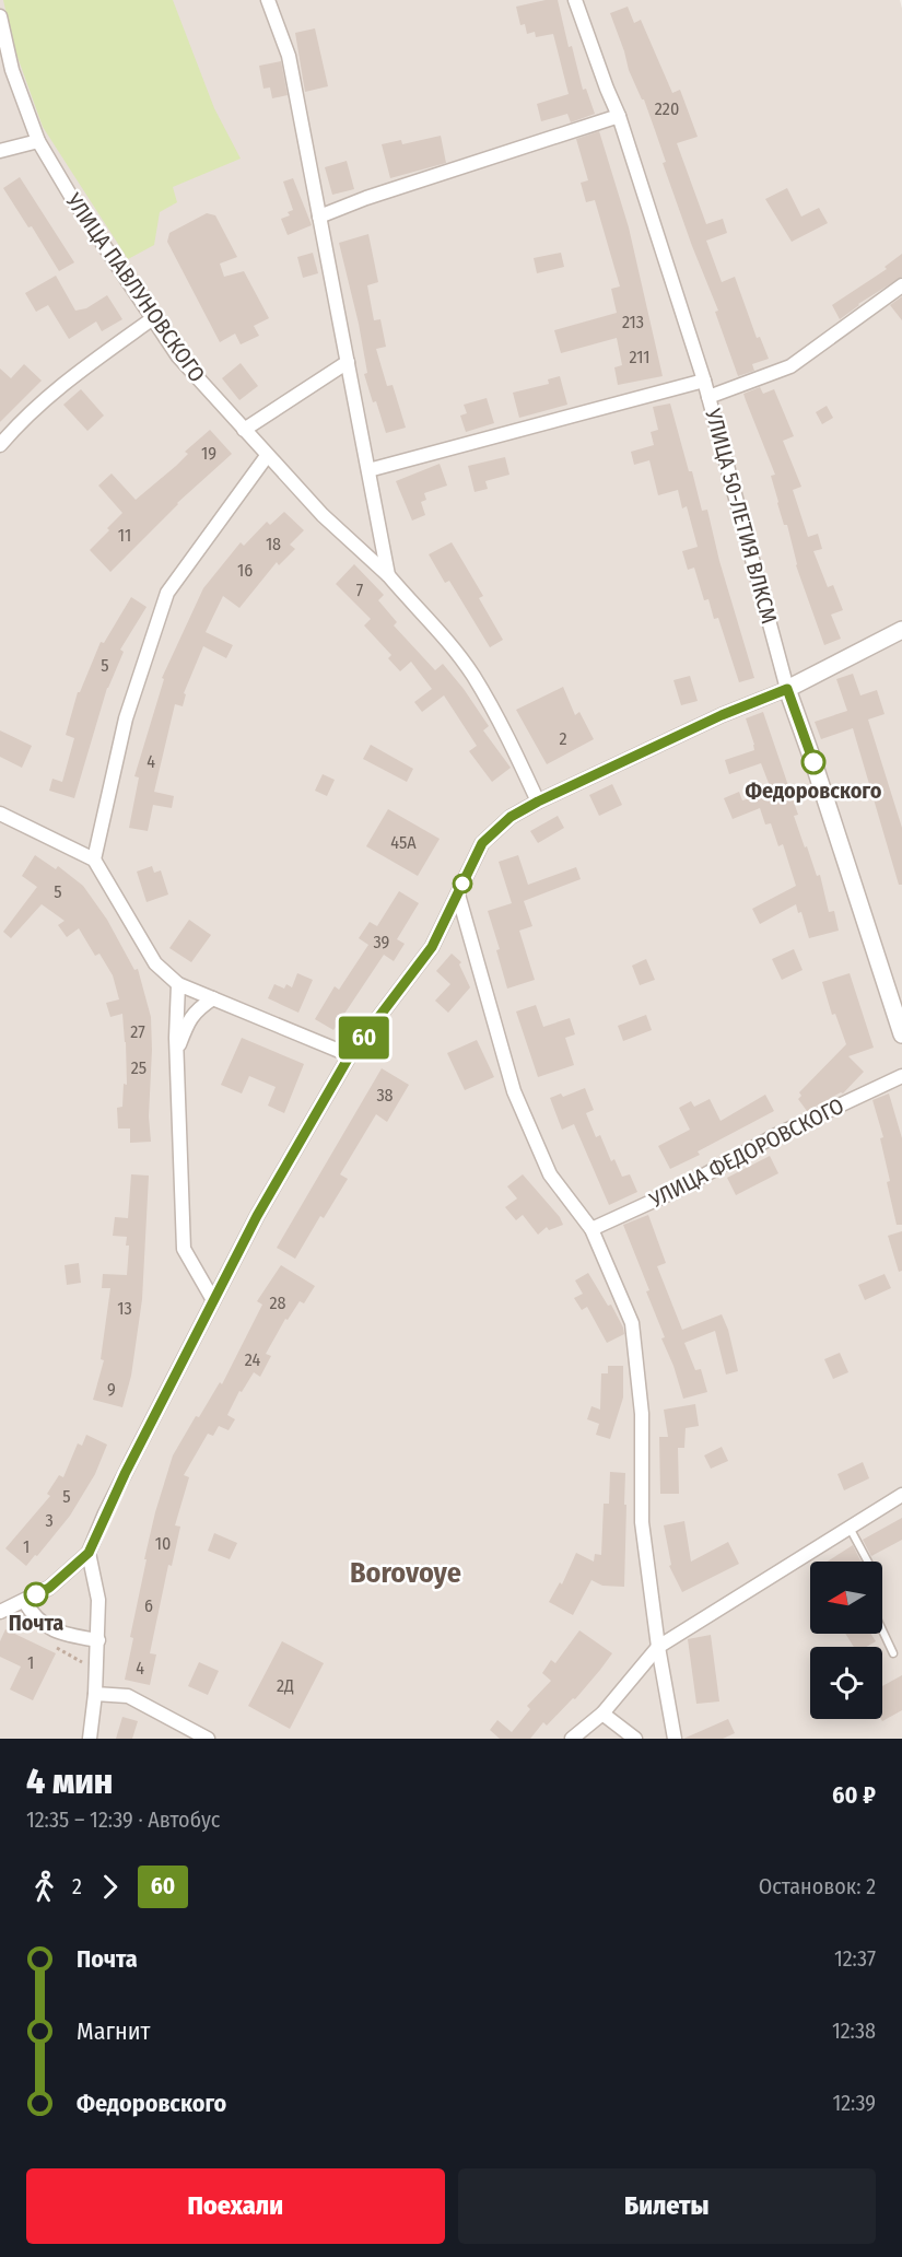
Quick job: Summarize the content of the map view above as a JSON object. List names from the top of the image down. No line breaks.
{"streets":{"street":["УЛИЦА ПАВЛУНОВСКОГО","УЛИЦА 50-ЛЕТИЯ ВЛКСМ","УЛИЦА ФЕДОРОВСКОГО"]},"districts":["Borovoye"],"places":["Федоровского","Почта"],"lines":["bus line 60"],"house_numbers":["220","213","211","19","11","18","16","7","5","2","4","45А","5","39","27","25","38","28","13","24","9","5","3","10","1","6","1","4","2Д"],"north":"left","page":{"on_map":"60","heading":["4 мин","12:35 – 12:39 · Автобус","60 ₽"],"legs":["2","60","Остановок: 2"],"list":[{"name":"Почта","value":"12:37"},{"name":"Магнит","value":"12:38"},{"name":"Федоровского","value":"12:39"}],"buttons":["Поехали","Билеты"]}}
